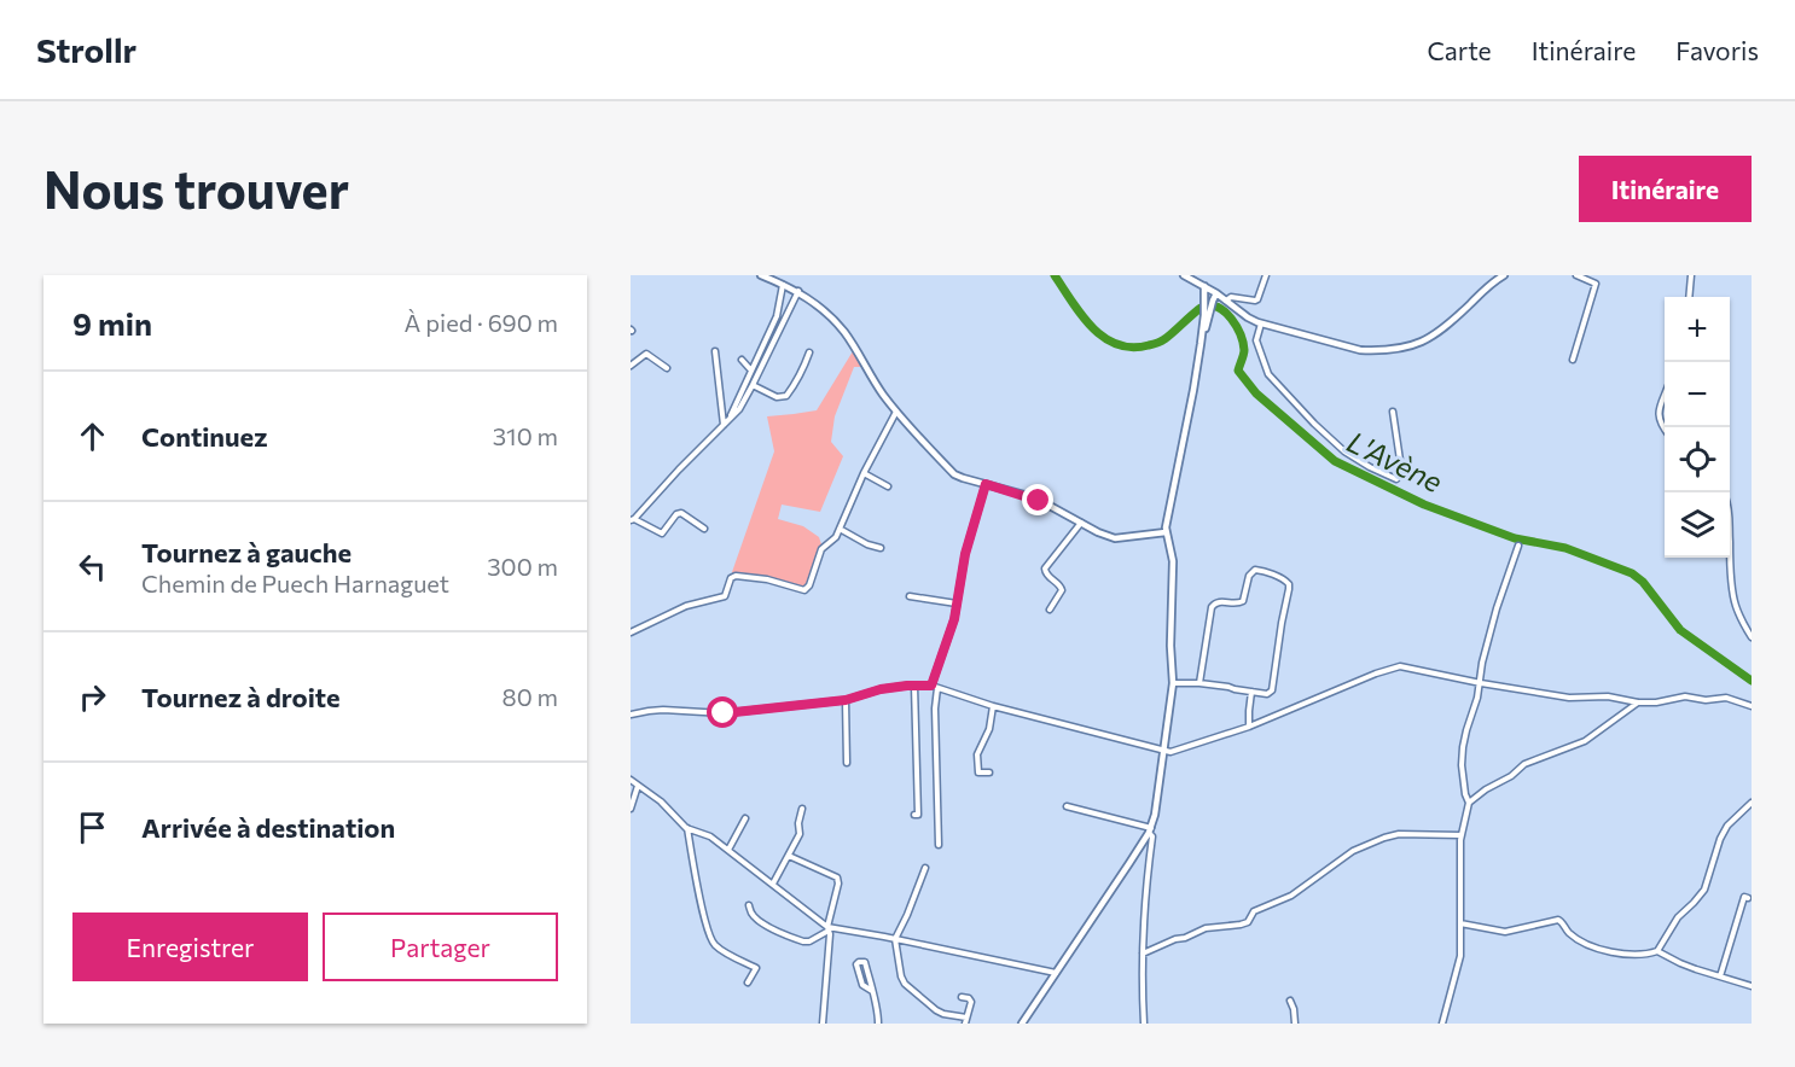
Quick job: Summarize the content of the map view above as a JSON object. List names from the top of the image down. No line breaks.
{"water":["L'Avène"],"page":{"header":"Strollr","nav":["Carte","Itinéraire","Favoris"],"buttons":["Itinéraire",["Enregistrer","Partager"]],"title":"Nous trouver","heading":["9 min","À pied · 690 m"],"map_buttons":["+","−"],"list":[["Continuez","310 m"],["Tournez à gauche","Chemin de Puech Harnaguet","300 m"],["Tournez à droite","80 m"],"Arrivée à destination"]}}
